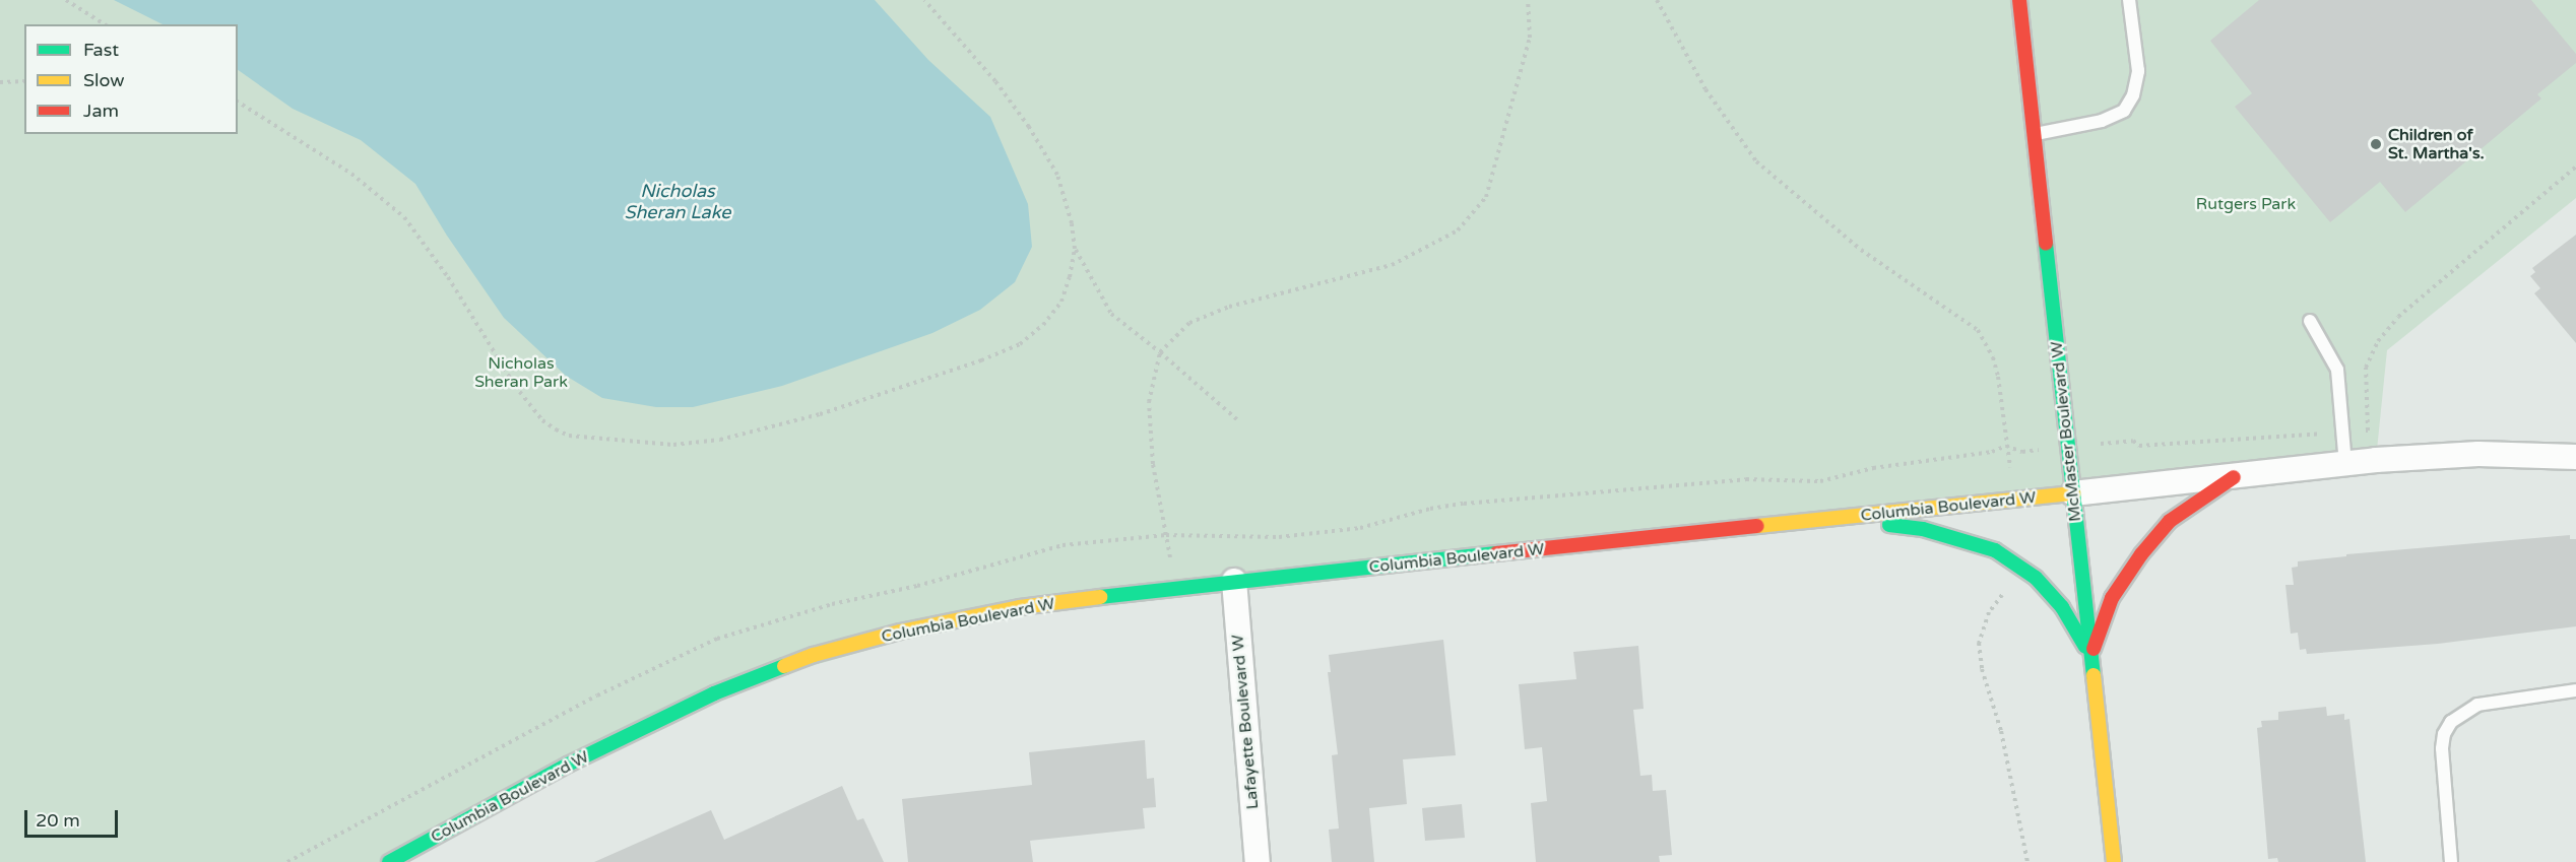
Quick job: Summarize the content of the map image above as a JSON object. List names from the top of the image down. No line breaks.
{"streets":{"street":["McMaster Boulevard W","Columbia Boulevard W","Lafayette Boulevard W"]},"crossings":[["McMaster Boulevard W","Columbia Boulevard W"],["Columbia Boulevard W","Lafayette Boulevard W"]],"water":["Nicholas Sheran Lake"],"parks":["Rutgers Park","Nicholas Sheran Park"],"places":["Children of St. Martha's."],"legend":["Fast","Slow","Jam"],"scale_bar":"20 m"}
